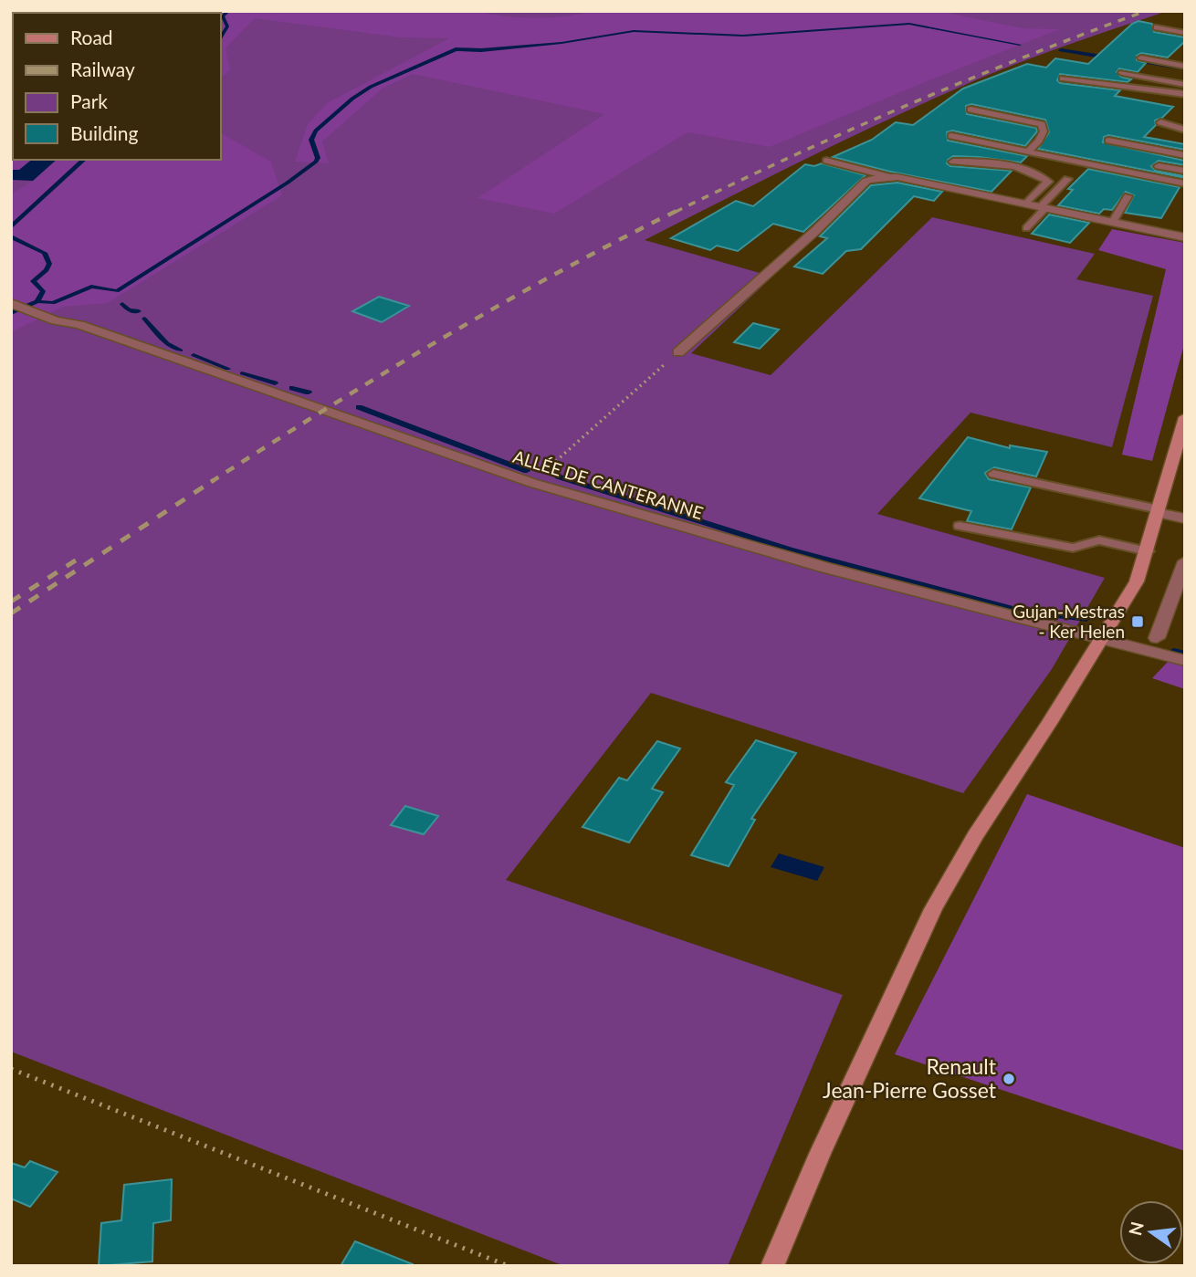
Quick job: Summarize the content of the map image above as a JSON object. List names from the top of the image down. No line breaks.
{"streets":{"street":["ALLÉE DE CANTERANNE"]},"places":{"transit":["Gujan-Mestras - Ker Helen"],"other":["Renault Jean-Pierre Gosset"]},"legend":["Road","Railway","Park","Building"],"north":"left"}
